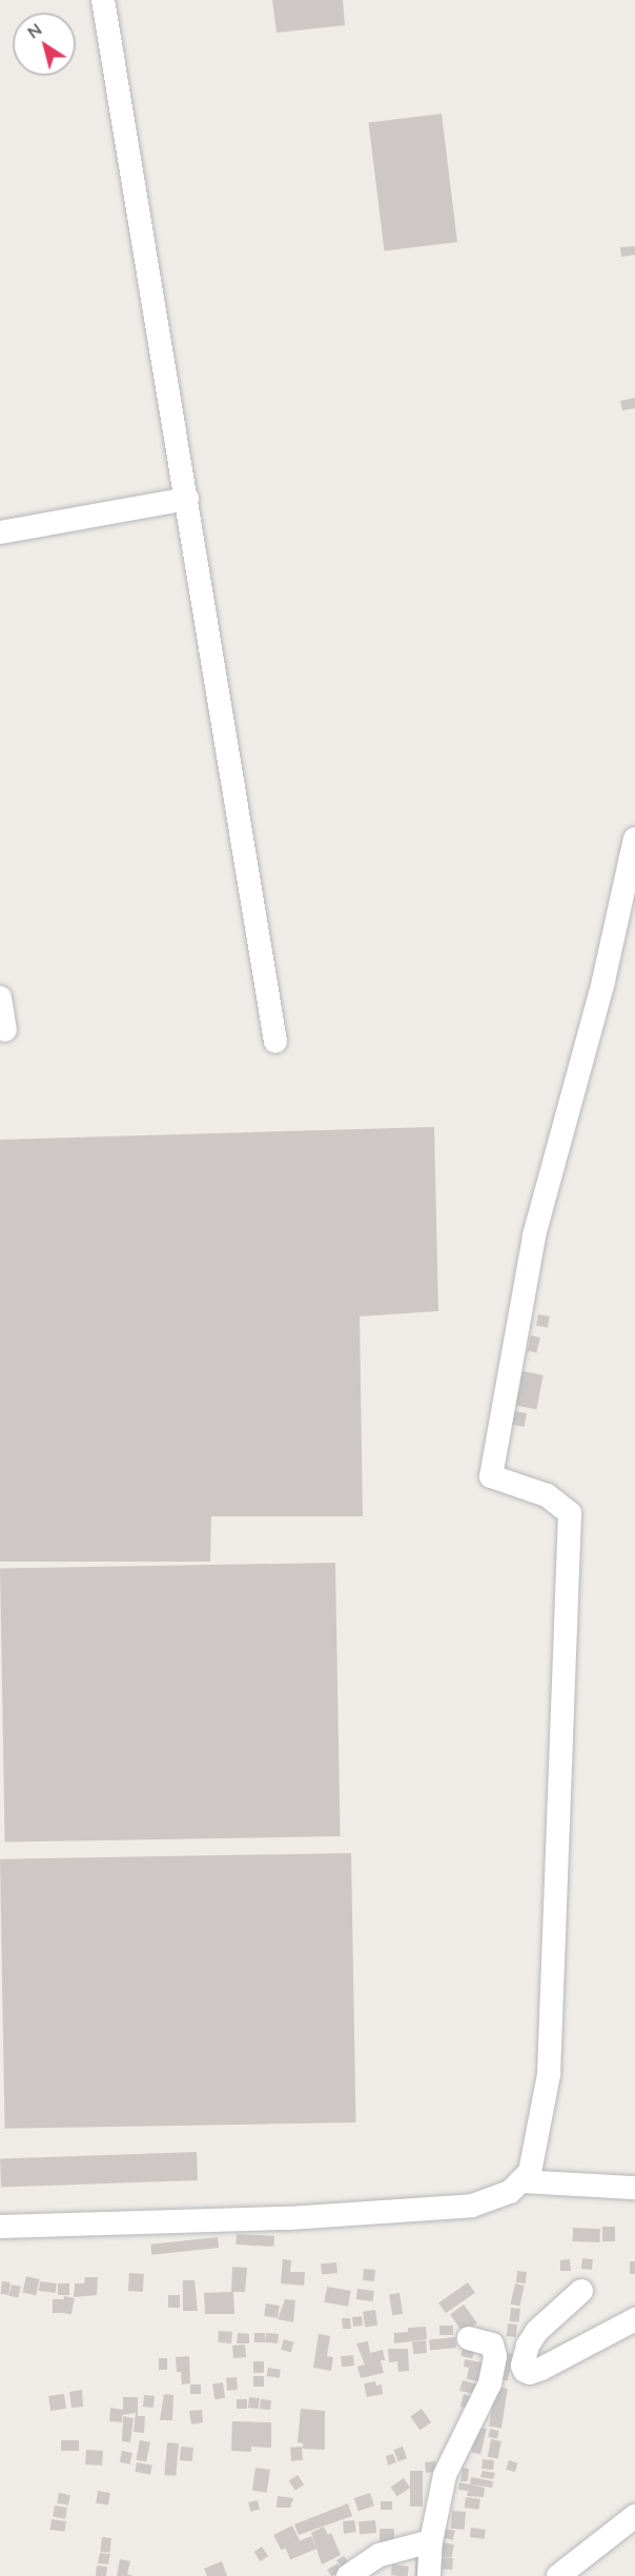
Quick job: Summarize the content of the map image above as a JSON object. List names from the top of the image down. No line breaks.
{"north":"top left"}
